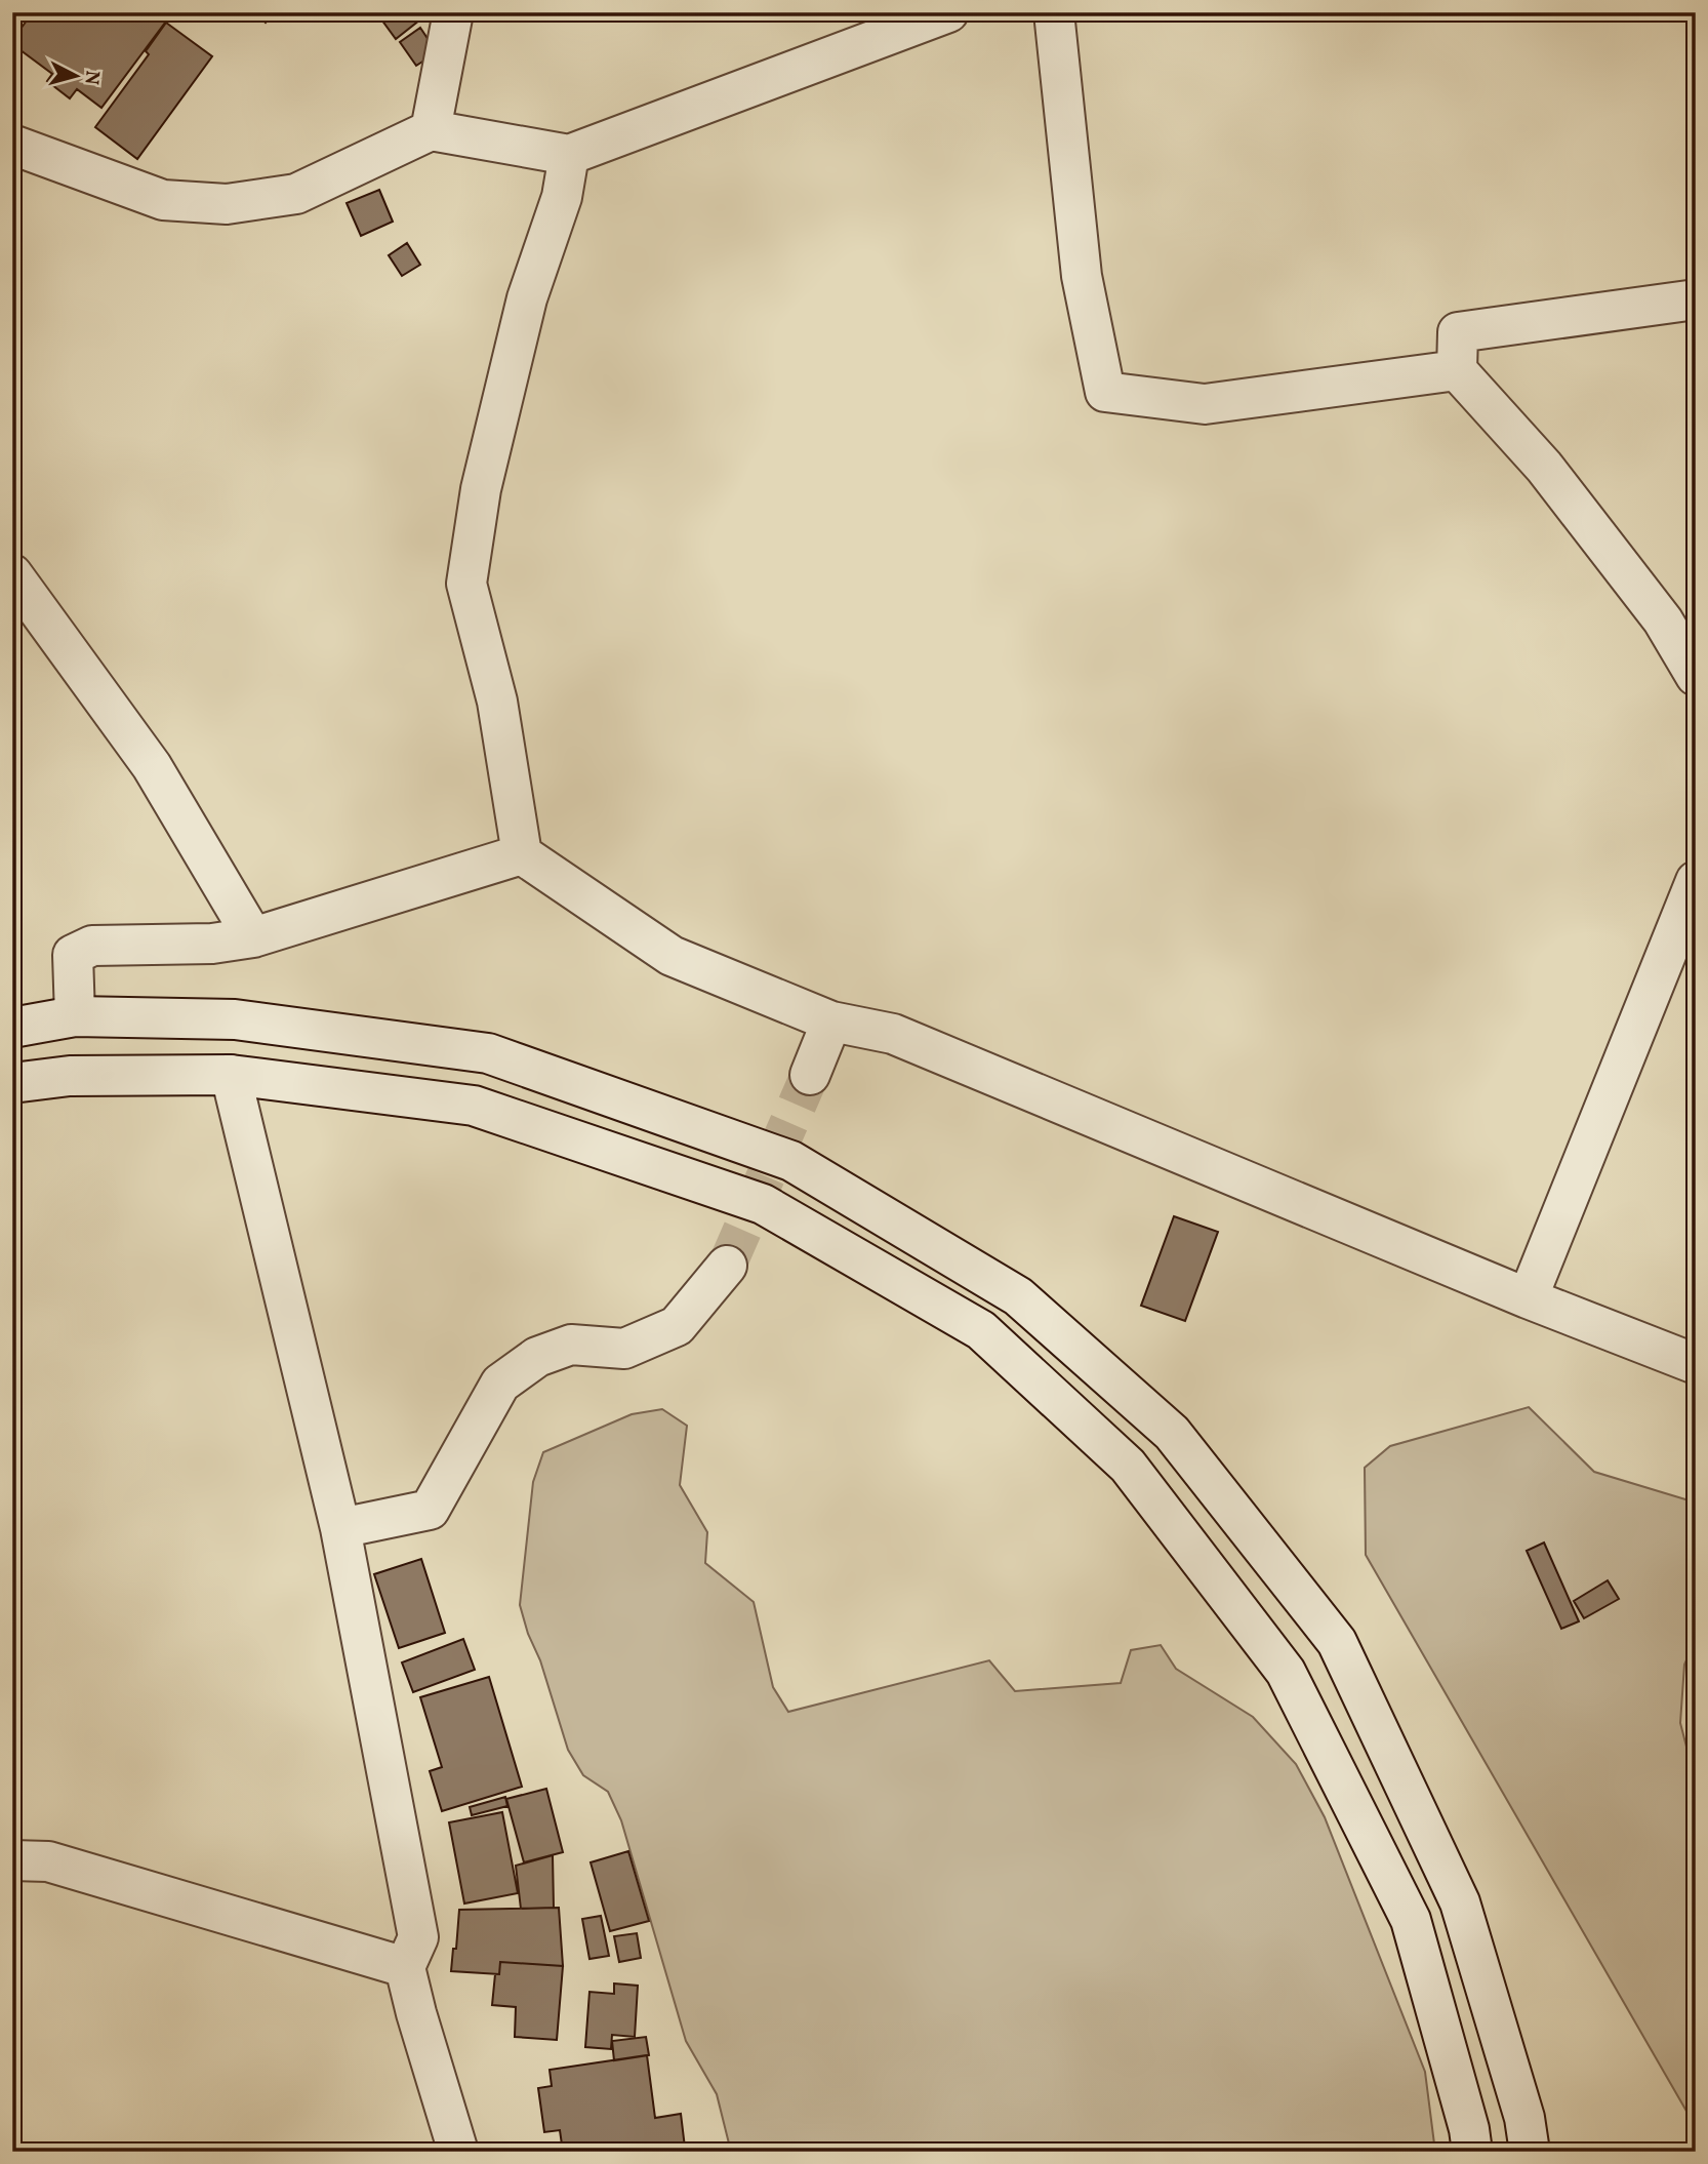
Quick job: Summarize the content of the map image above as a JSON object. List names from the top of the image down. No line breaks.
{"north":"right"}
